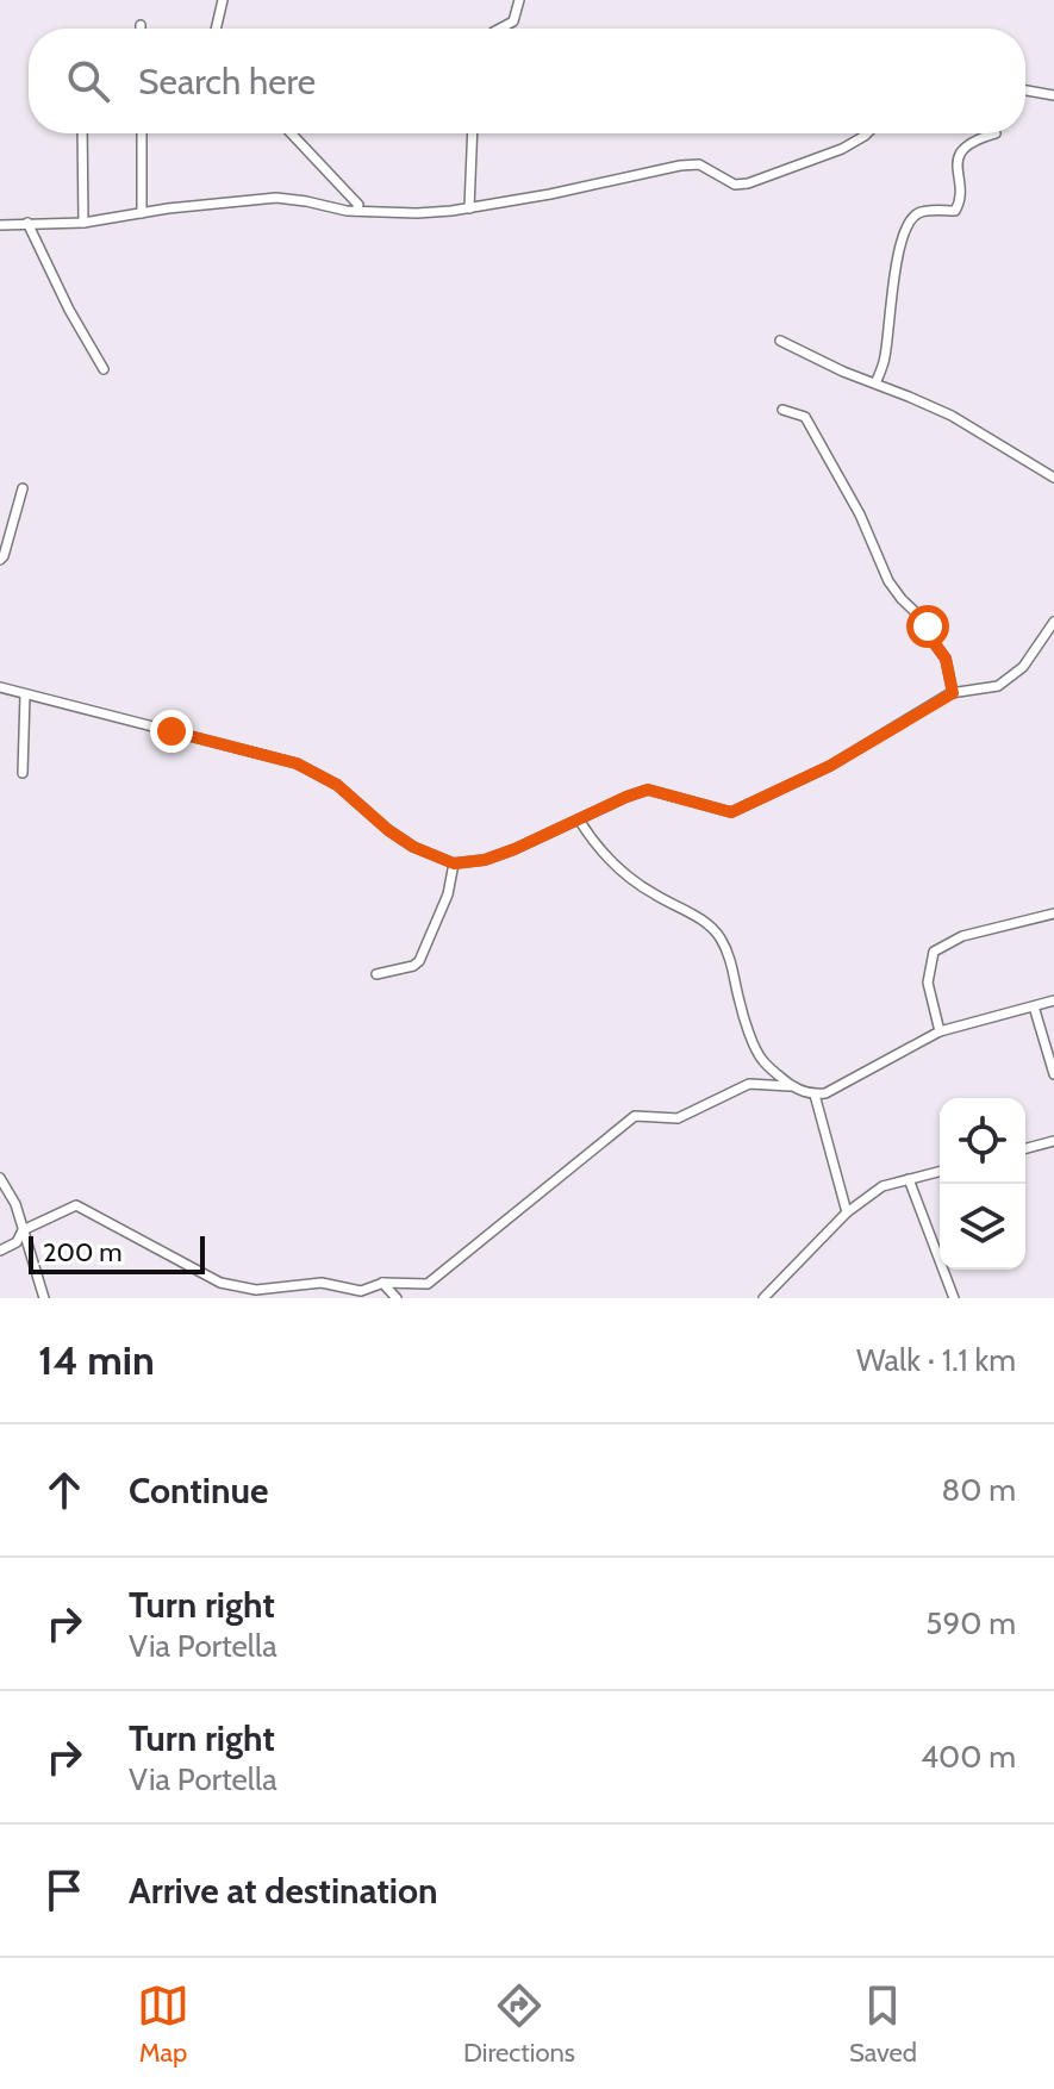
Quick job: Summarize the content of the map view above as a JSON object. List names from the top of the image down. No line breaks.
{"scale_bar":"200 m","page":{"search":"Search here","scale":"200 m","heading":["14 min","Walk · 1.1 km"],"list":[["Continue","80 m"],["Turn right","Via Portella","590 m"],["Turn right","Via Portella","400 m"],"Arrive at destination"],"nav":["Map","Directions","Saved"]}}
